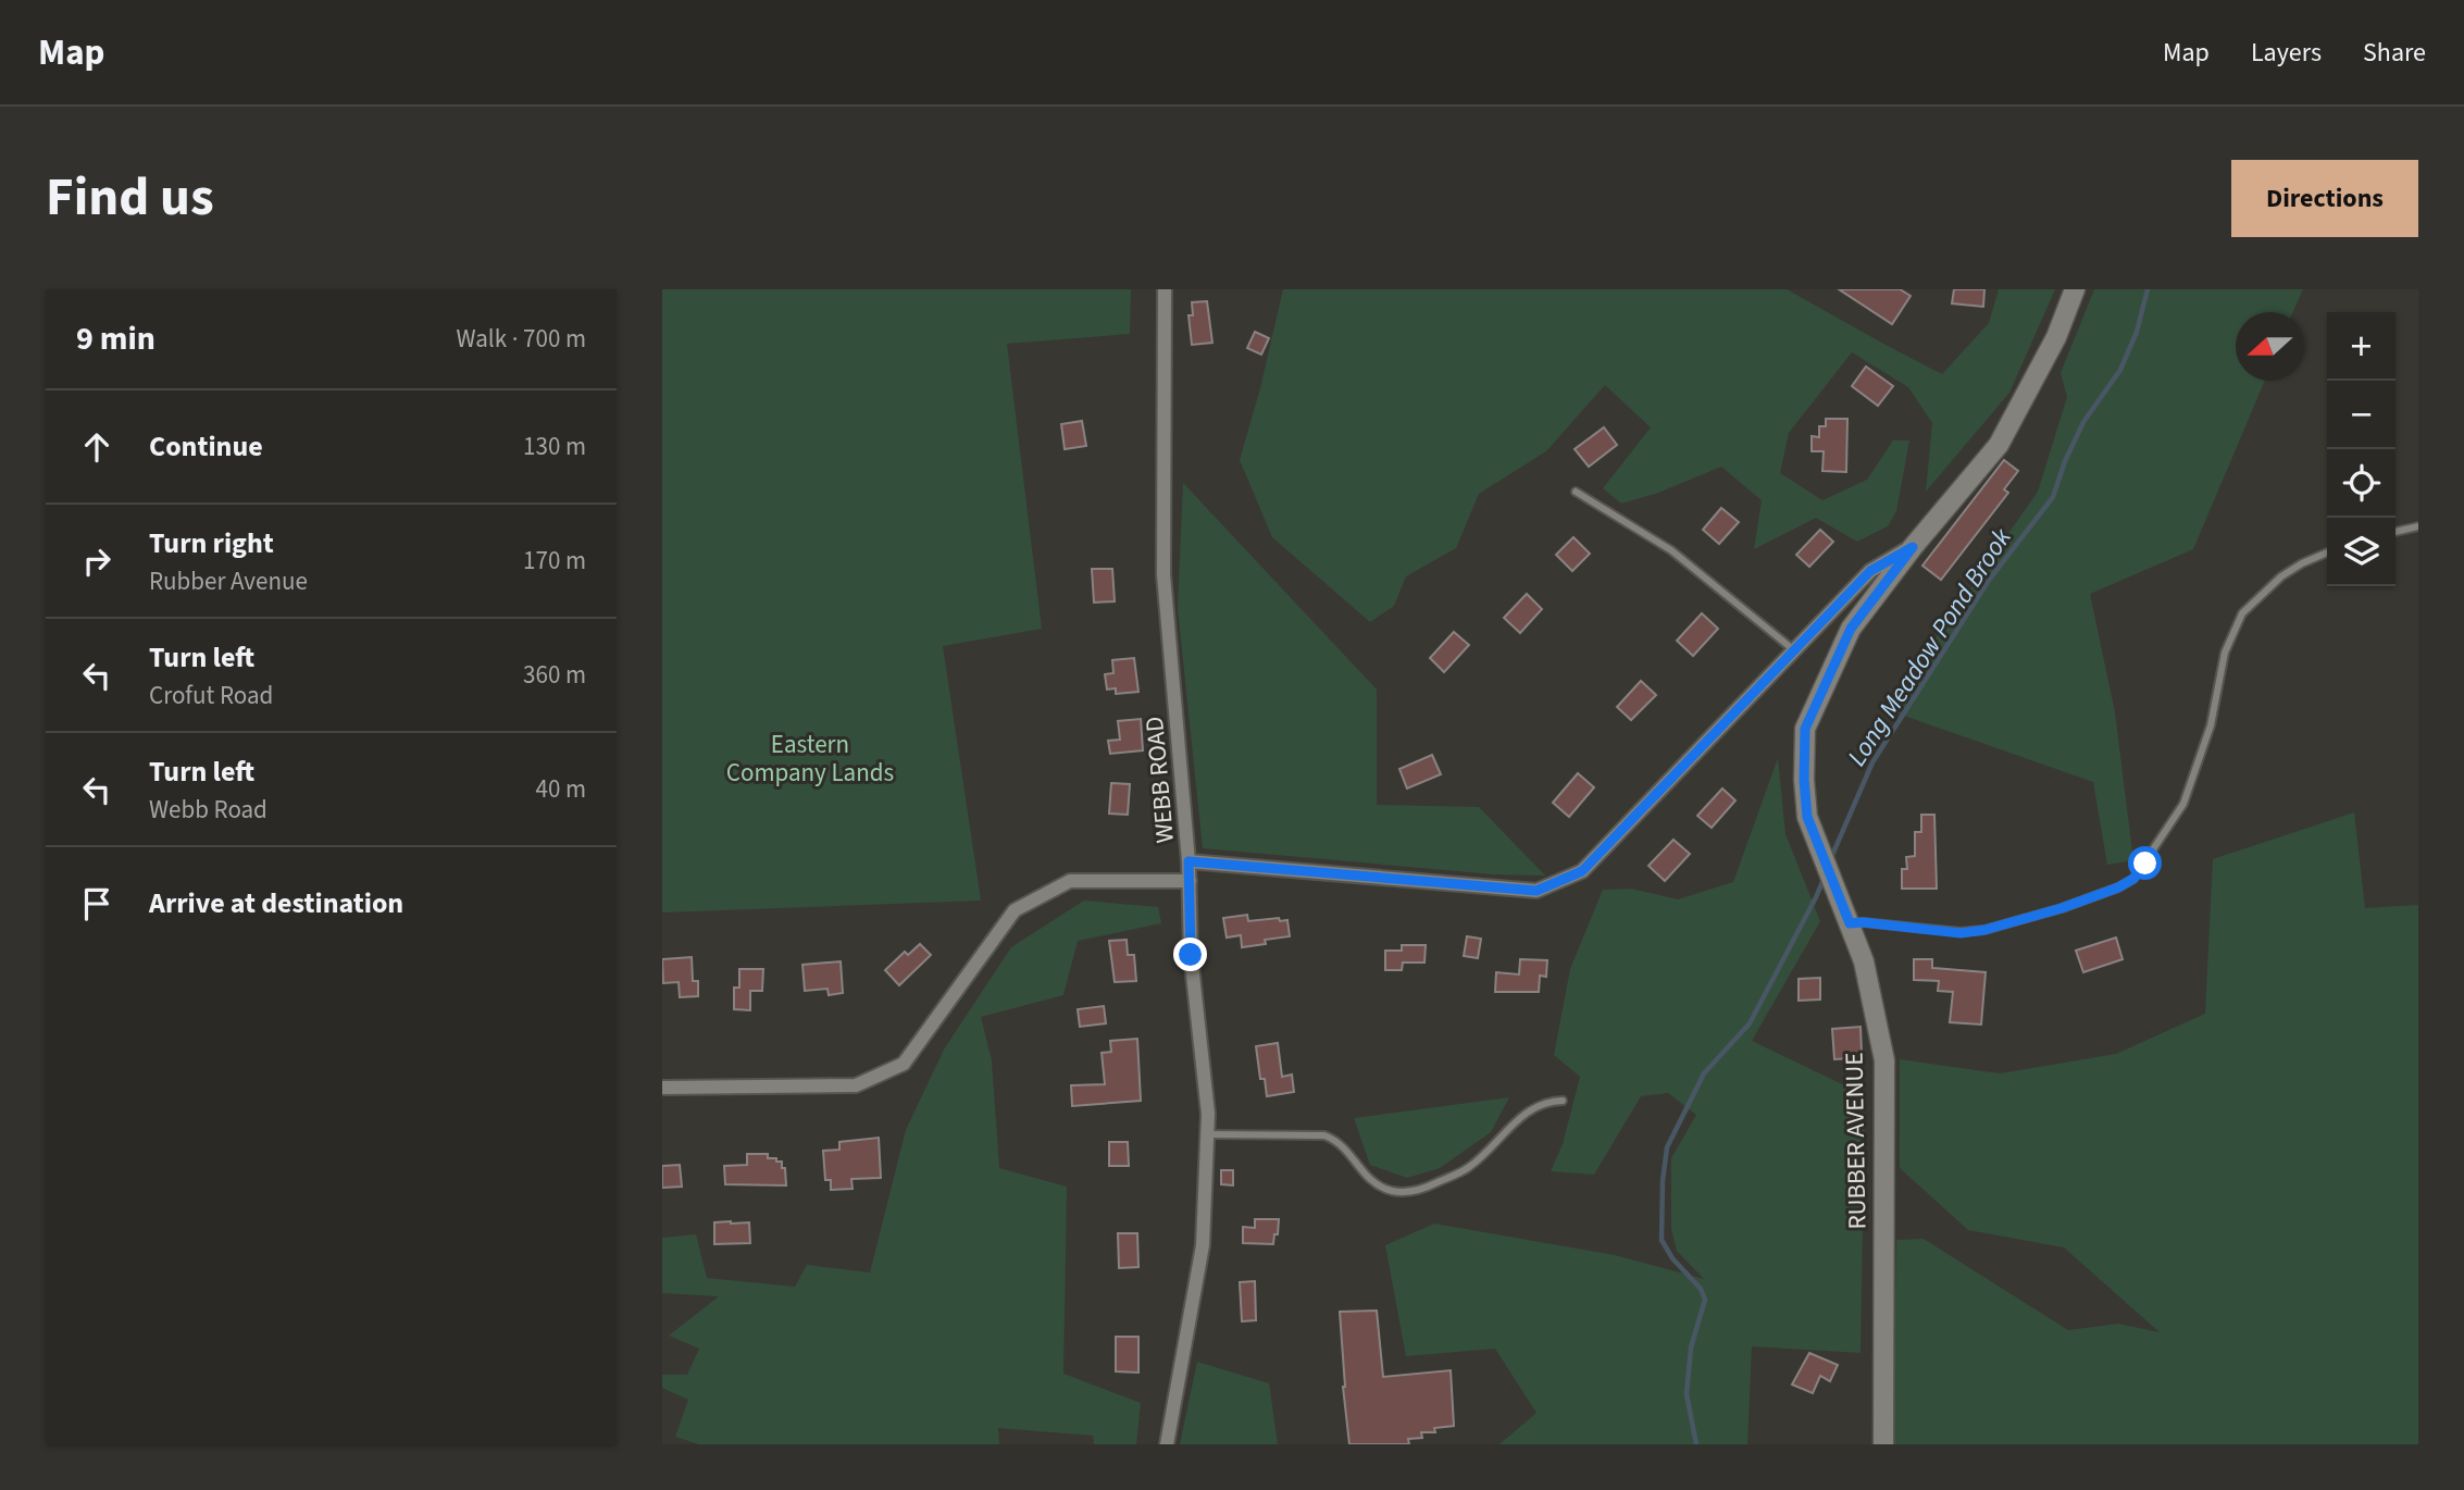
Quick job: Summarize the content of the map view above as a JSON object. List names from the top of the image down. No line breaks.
{"streets":{"street":["WEBB ROAD","RUBBER AVENUE"]},"water":["Long Meadow Pond Brook"],"parks":["Eastern Company Lands"],"north":"left","page":{"header":"Map","nav":["Map","Layers","Share"],"title":"Find us","buttons":"Directions","heading":["9 min","Walk · 700 m"],"map_buttons":["+","−"],"list":[["Continue","130 m"],["Turn right","Rubber Avenue","170 m"],["Turn left","Crofut Road","360 m"],["Turn left","Webb Road","40 m"],"Arrive at destination"]}}
